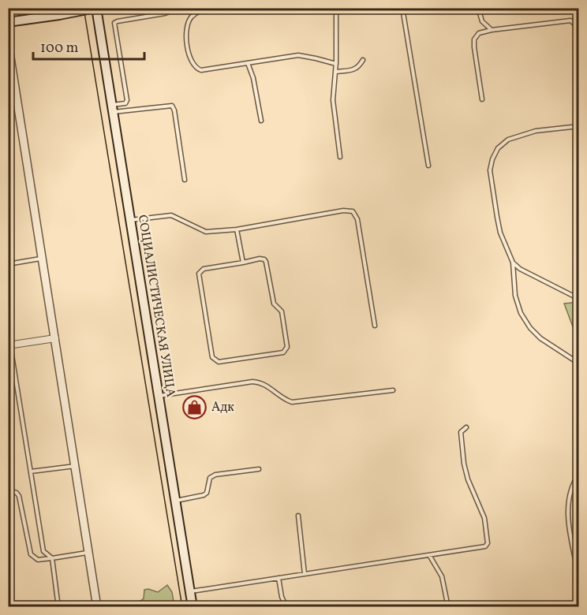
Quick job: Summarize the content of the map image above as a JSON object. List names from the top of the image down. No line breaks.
{"streets":{"main road":["СОЦИАЛИСТИЧЕСКАЯ УЛИЦА"]},"places":{"shop":["Адк"]},"scale_bar":"100 m"}
